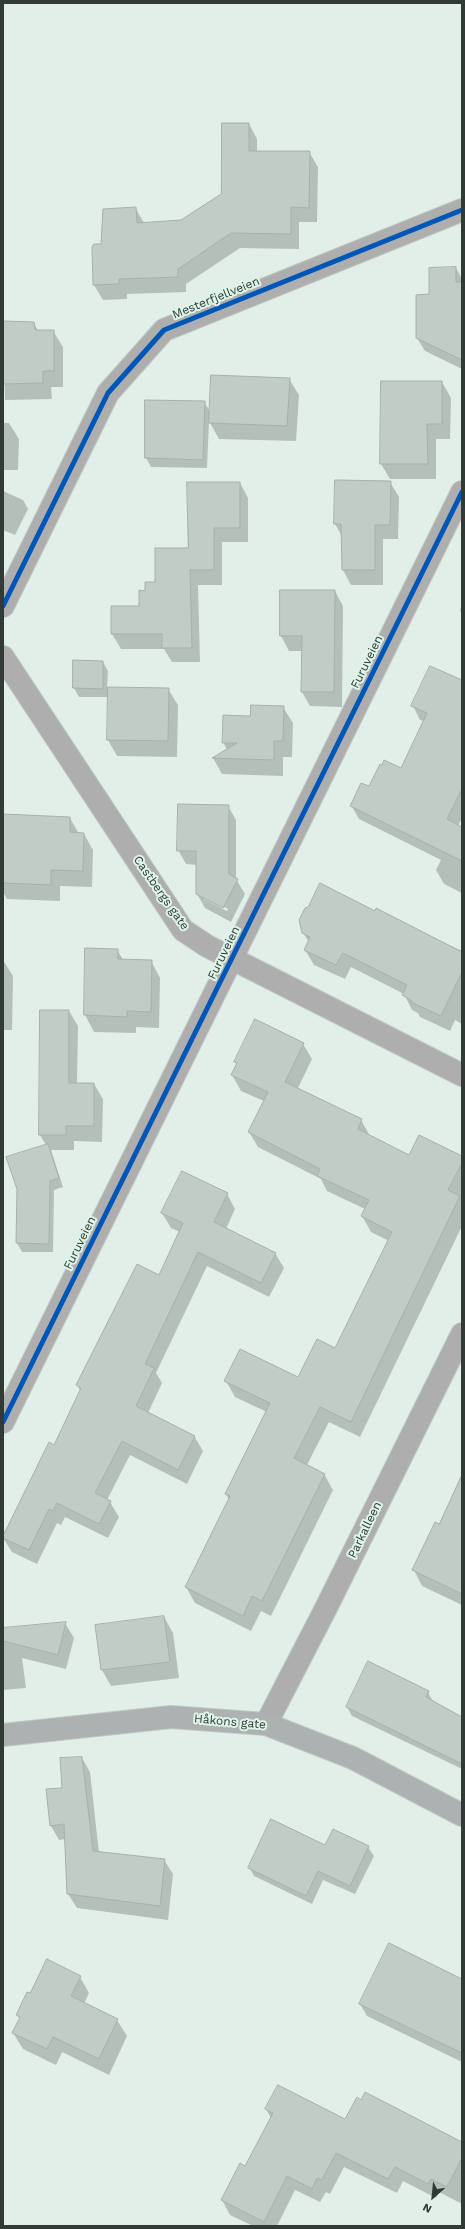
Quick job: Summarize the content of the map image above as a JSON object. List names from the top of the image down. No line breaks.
{"streets":{"main road":["Håkons gate"],"street":["Mesterfjellveien","Furuveien","Castbergs gate","Parkalleen"]},"crossings":[["Furuveien","Castbergs gate"],["Parkalleen","Håkons gate"]],"north":"bottom left"}
